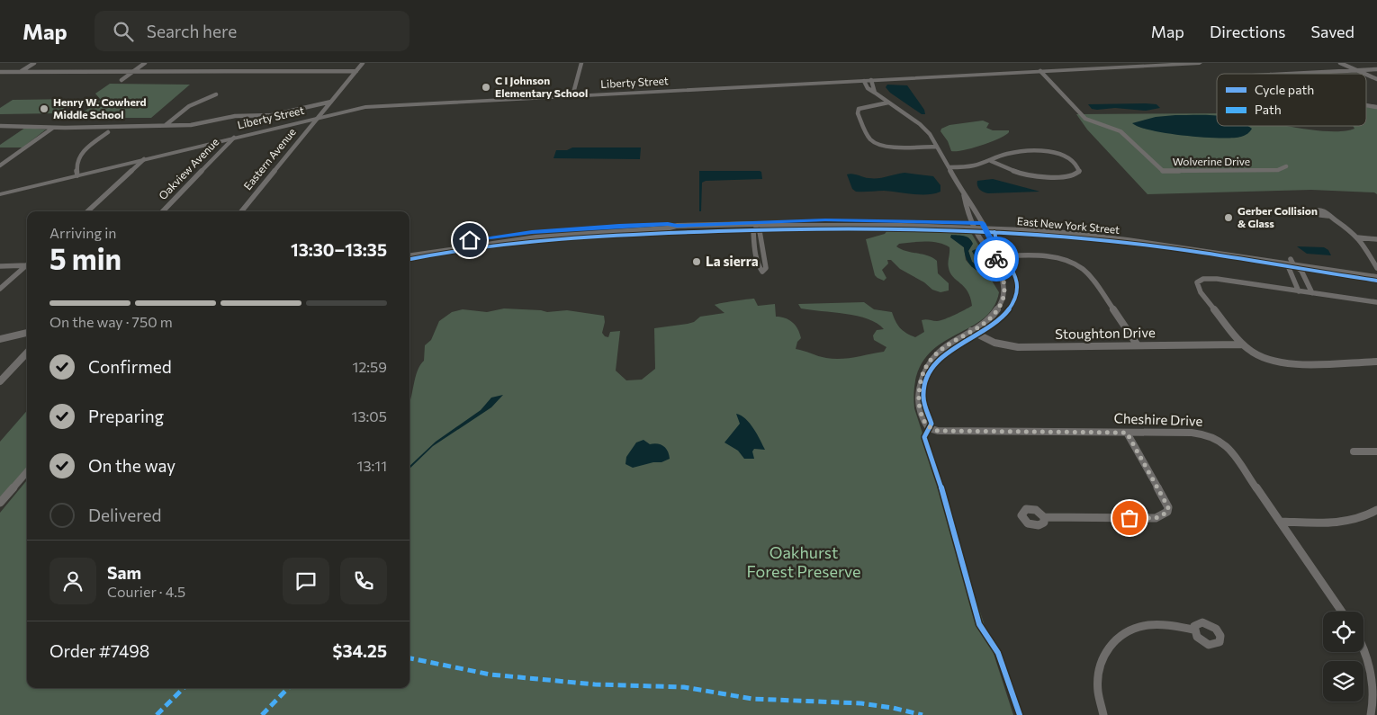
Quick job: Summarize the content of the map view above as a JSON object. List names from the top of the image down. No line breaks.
{"streets":{"main road":["East New York Street"],"street":["Liberty Street","Eastern Avenue","Wolverine Drive","Oakview Avenue","Stoughton Drive","Cheshire Drive"]},"crossings":[["Liberty Street","Eastern Avenue"],["Liberty Street","Wolverine Drive"],["Liberty Street","Oakview Avenue"],["Stoughton Drive","Cheshire Drive"]],"parks":["Oakhurst Forest Preserve"],"places":["C I Johnson Elementary School","Henry W. Cowherd Middle School","Gerber Collision & Glass","La sierra"],"legend":["Cycle path","Path"],"page":{"header":"Map","search":"Search here","nav":["Map","Directions","Saved"],"heading":["5 min","Arriving in","13:30–13:35"],"panel":["Sam","Courier · 4.5","Order #7498","$34.25"],"bar":"On the way · 750 m","list":[["Confirmed","12:59"],["Preparing","13:05"],["On the way","13:11"],"Delivered"]}}
